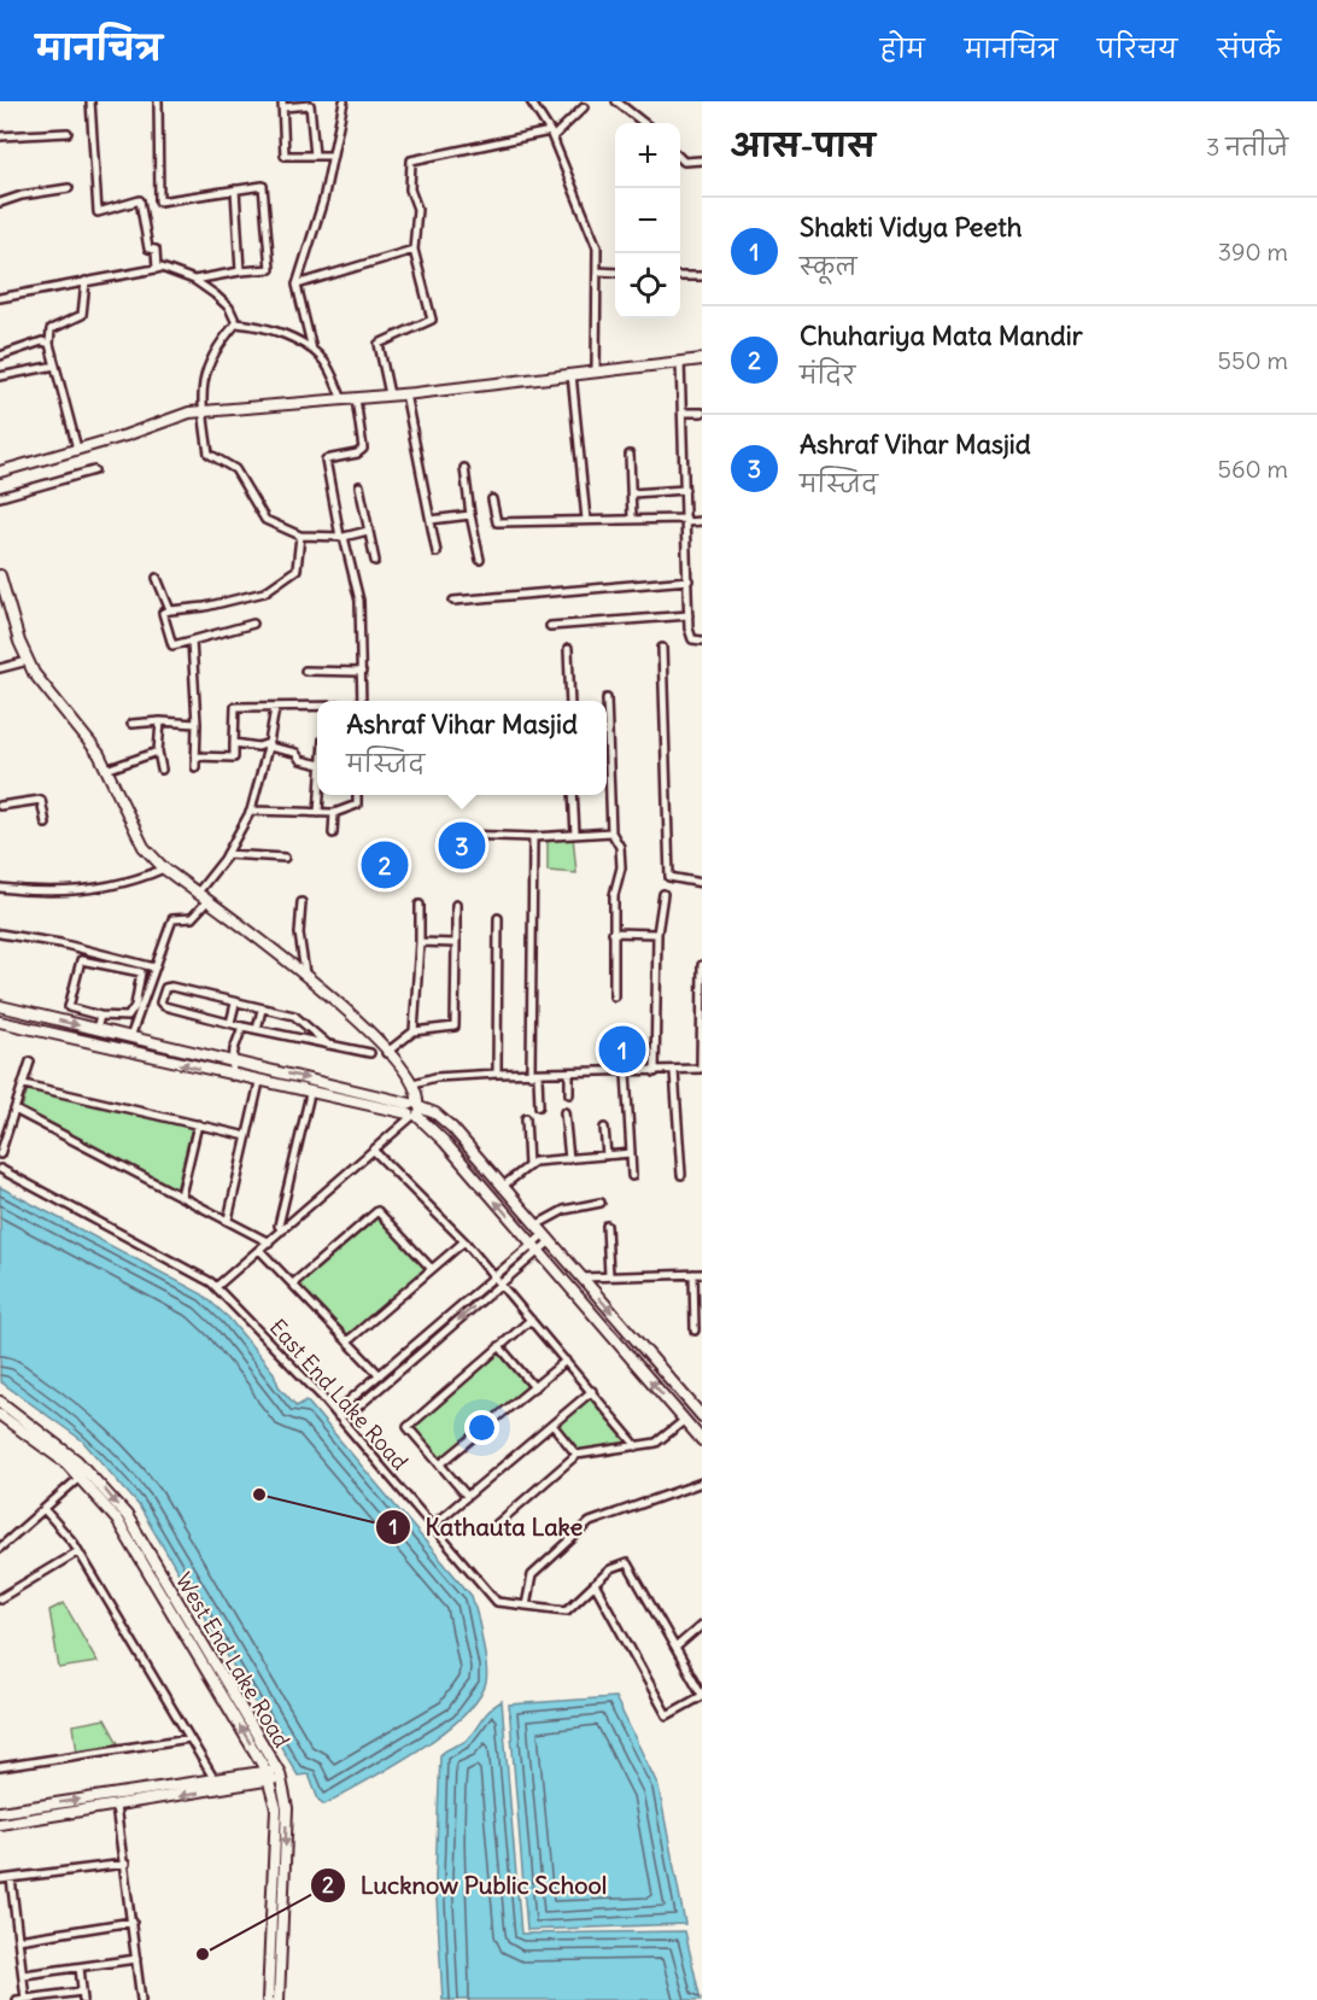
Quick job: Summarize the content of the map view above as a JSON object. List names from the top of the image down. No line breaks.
{"streets":{"street":["East End Lake Road","West End Lake Road"]},"places":["Kathauta Lake","Lucknow Public School"],"page":{"header":"मानचित्र","nav":["होम","मानचित्र","परिचय","संपर्क"],"heading":["आस-पास","3 नतीजे"],"map_buttons":["+","−"],"list":[{"mark":"1","name":"Shakti Vidya Peeth","note":"स्कूल","value":"390 m"},{"mark":"2","name":"Chuhariya Mata Mandir","note":"मंदिर","value":"550 m"},{"mark":"3","name":"Ashraf Vihar Masjid","note":"मस्जिद","value":"560 m"}],"popup":["Ashraf Vihar Masjid","मस्जिद"],"pins":["3","2","1"]}}
